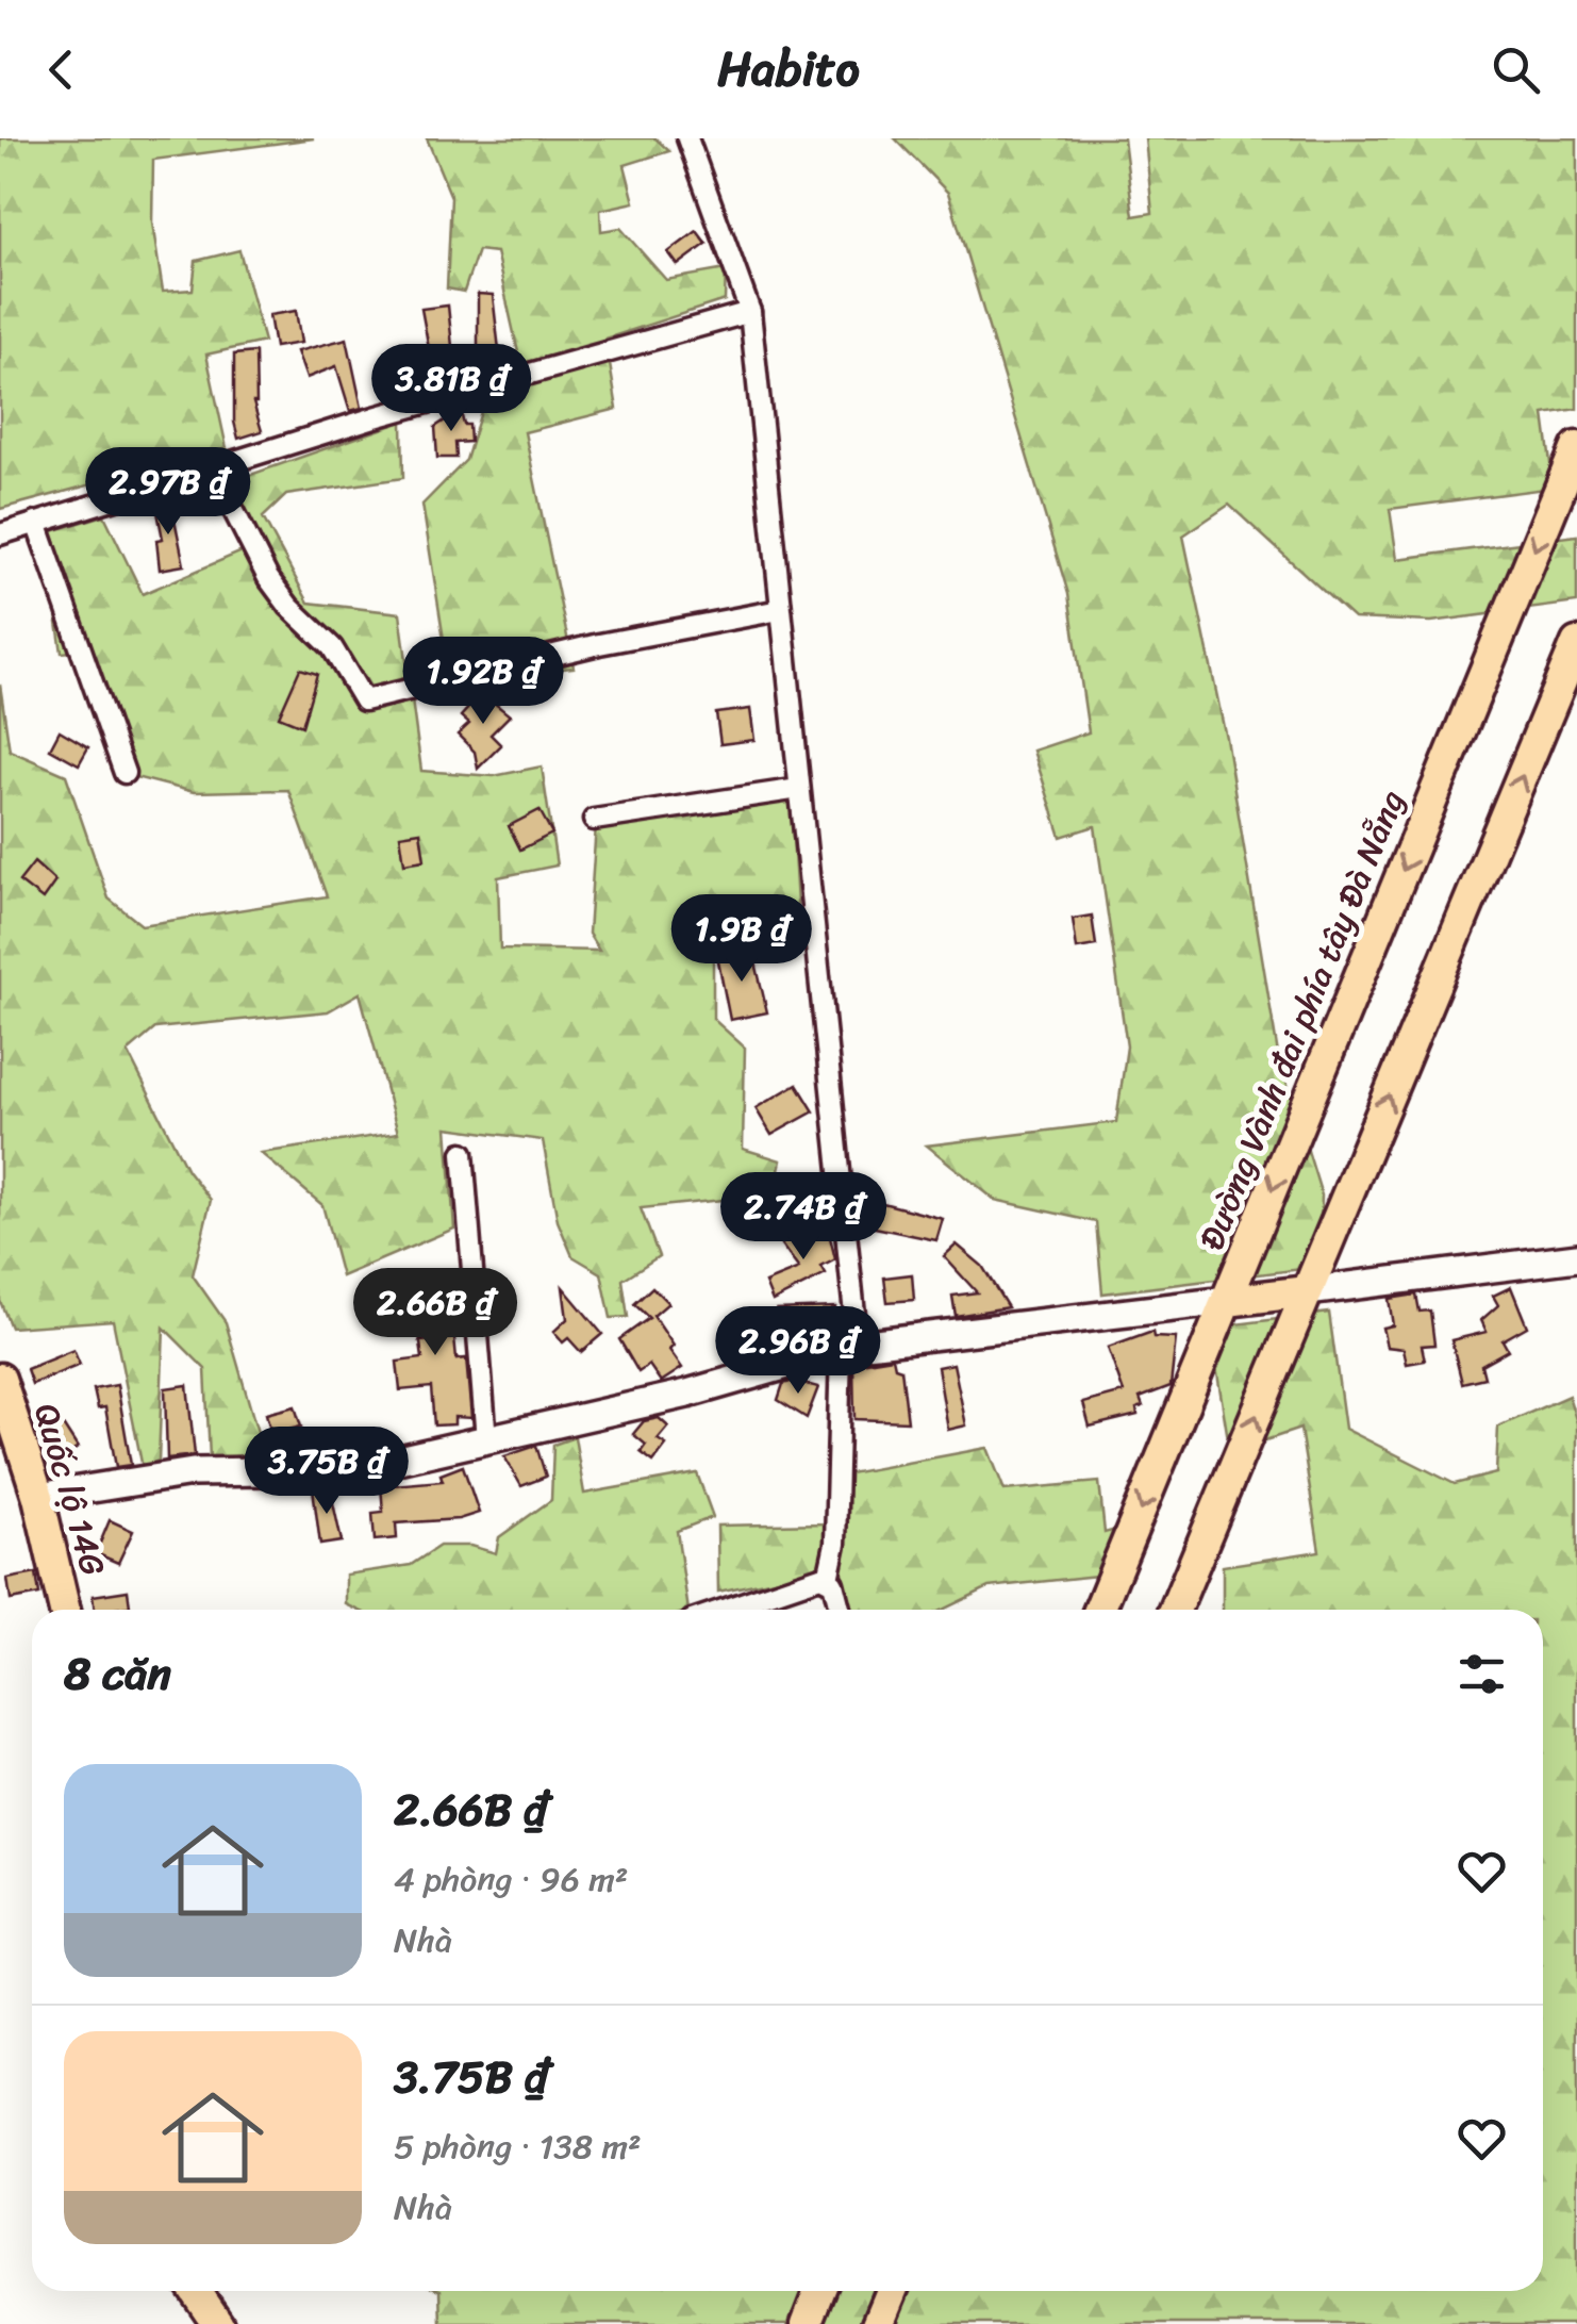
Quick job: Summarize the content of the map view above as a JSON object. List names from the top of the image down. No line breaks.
{"streets":{"main road":["Đường Vành đai phía tây Đà Nẵng","Quốc lộ 14G"]},"page":{"header":"Habito","price":["3.81B ₫","2.97B ₫","1.92B ₫","1.9B ₫","2.74B ₫","2.66B ₫","2.96B ₫","3.75B ₫"],"heading":"8 căn","list":[{"name":"2.66B ₫","note":"4 phòng · 96 m² · Nhà"},{"name":"3.75B ₫","note":"5 phòng · 138 m² · Nhà"}]}}
